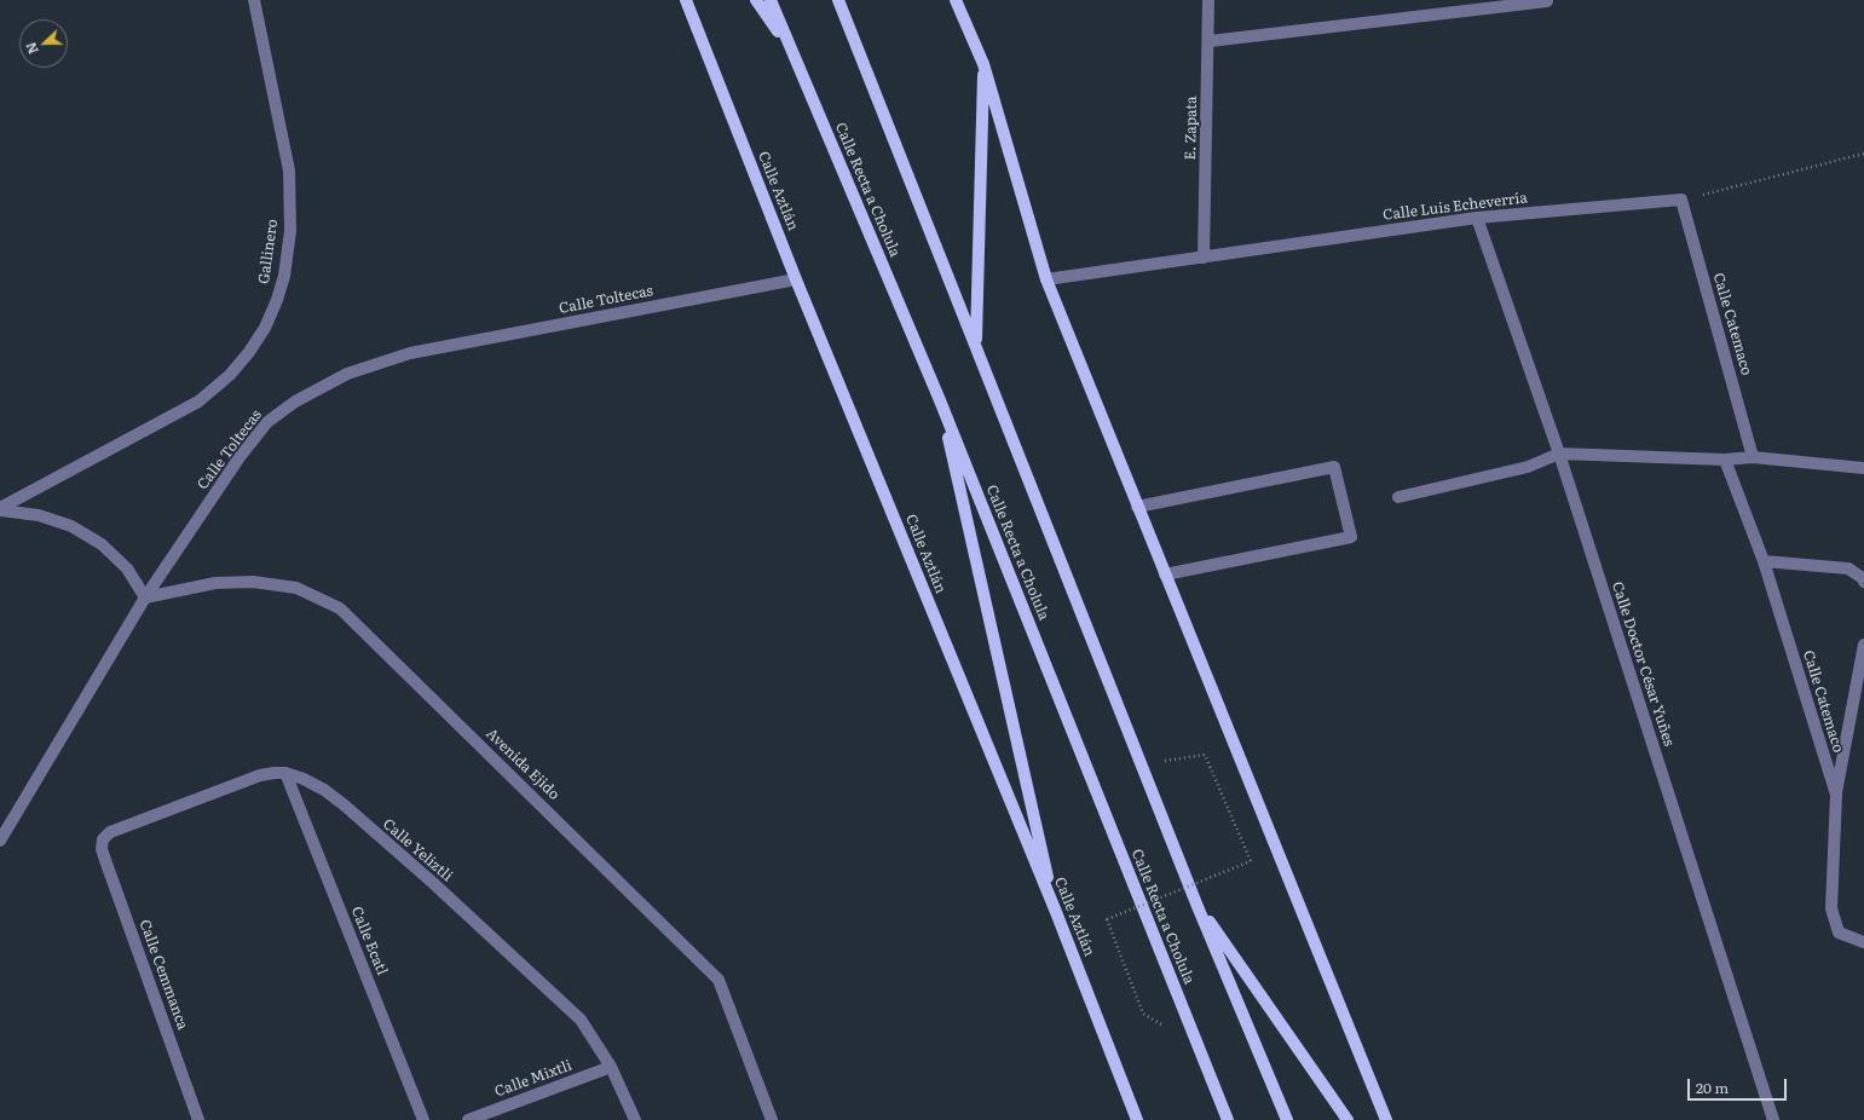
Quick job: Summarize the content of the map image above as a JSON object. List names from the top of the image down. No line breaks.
{"streets":{"main road":["Calle Recta a Cholula","Calle Aztlán"],"street":["E. Zapata","Calle Luis Echeverría","Gallinero","Calle Toltecas","Calle Catemaco","Calle Doctor César Yuñes","Avenida Ejido","Calle Yeliztli","Calle Ecatl","Calle Cemmanca","Calle Mixtli"]},"crossings":[["E. Zapata","Calle Luis Echeverría"],["Calle Aztlán","Calle Toltecas"],["Calle Luis Echeverría","Calle Catemaco"],["Calle Luis Echeverría","Calle Doctor César Yuñes"],["Calle Toltecas","Avenida Ejido"],["Calle Yeliztli","Calle Ecatl"],["Calle Yeliztli","Calle Cemmanca"],["Calle Yeliztli","Calle Mixtli"]],"scale_bar":"20 m","north":"left"}
